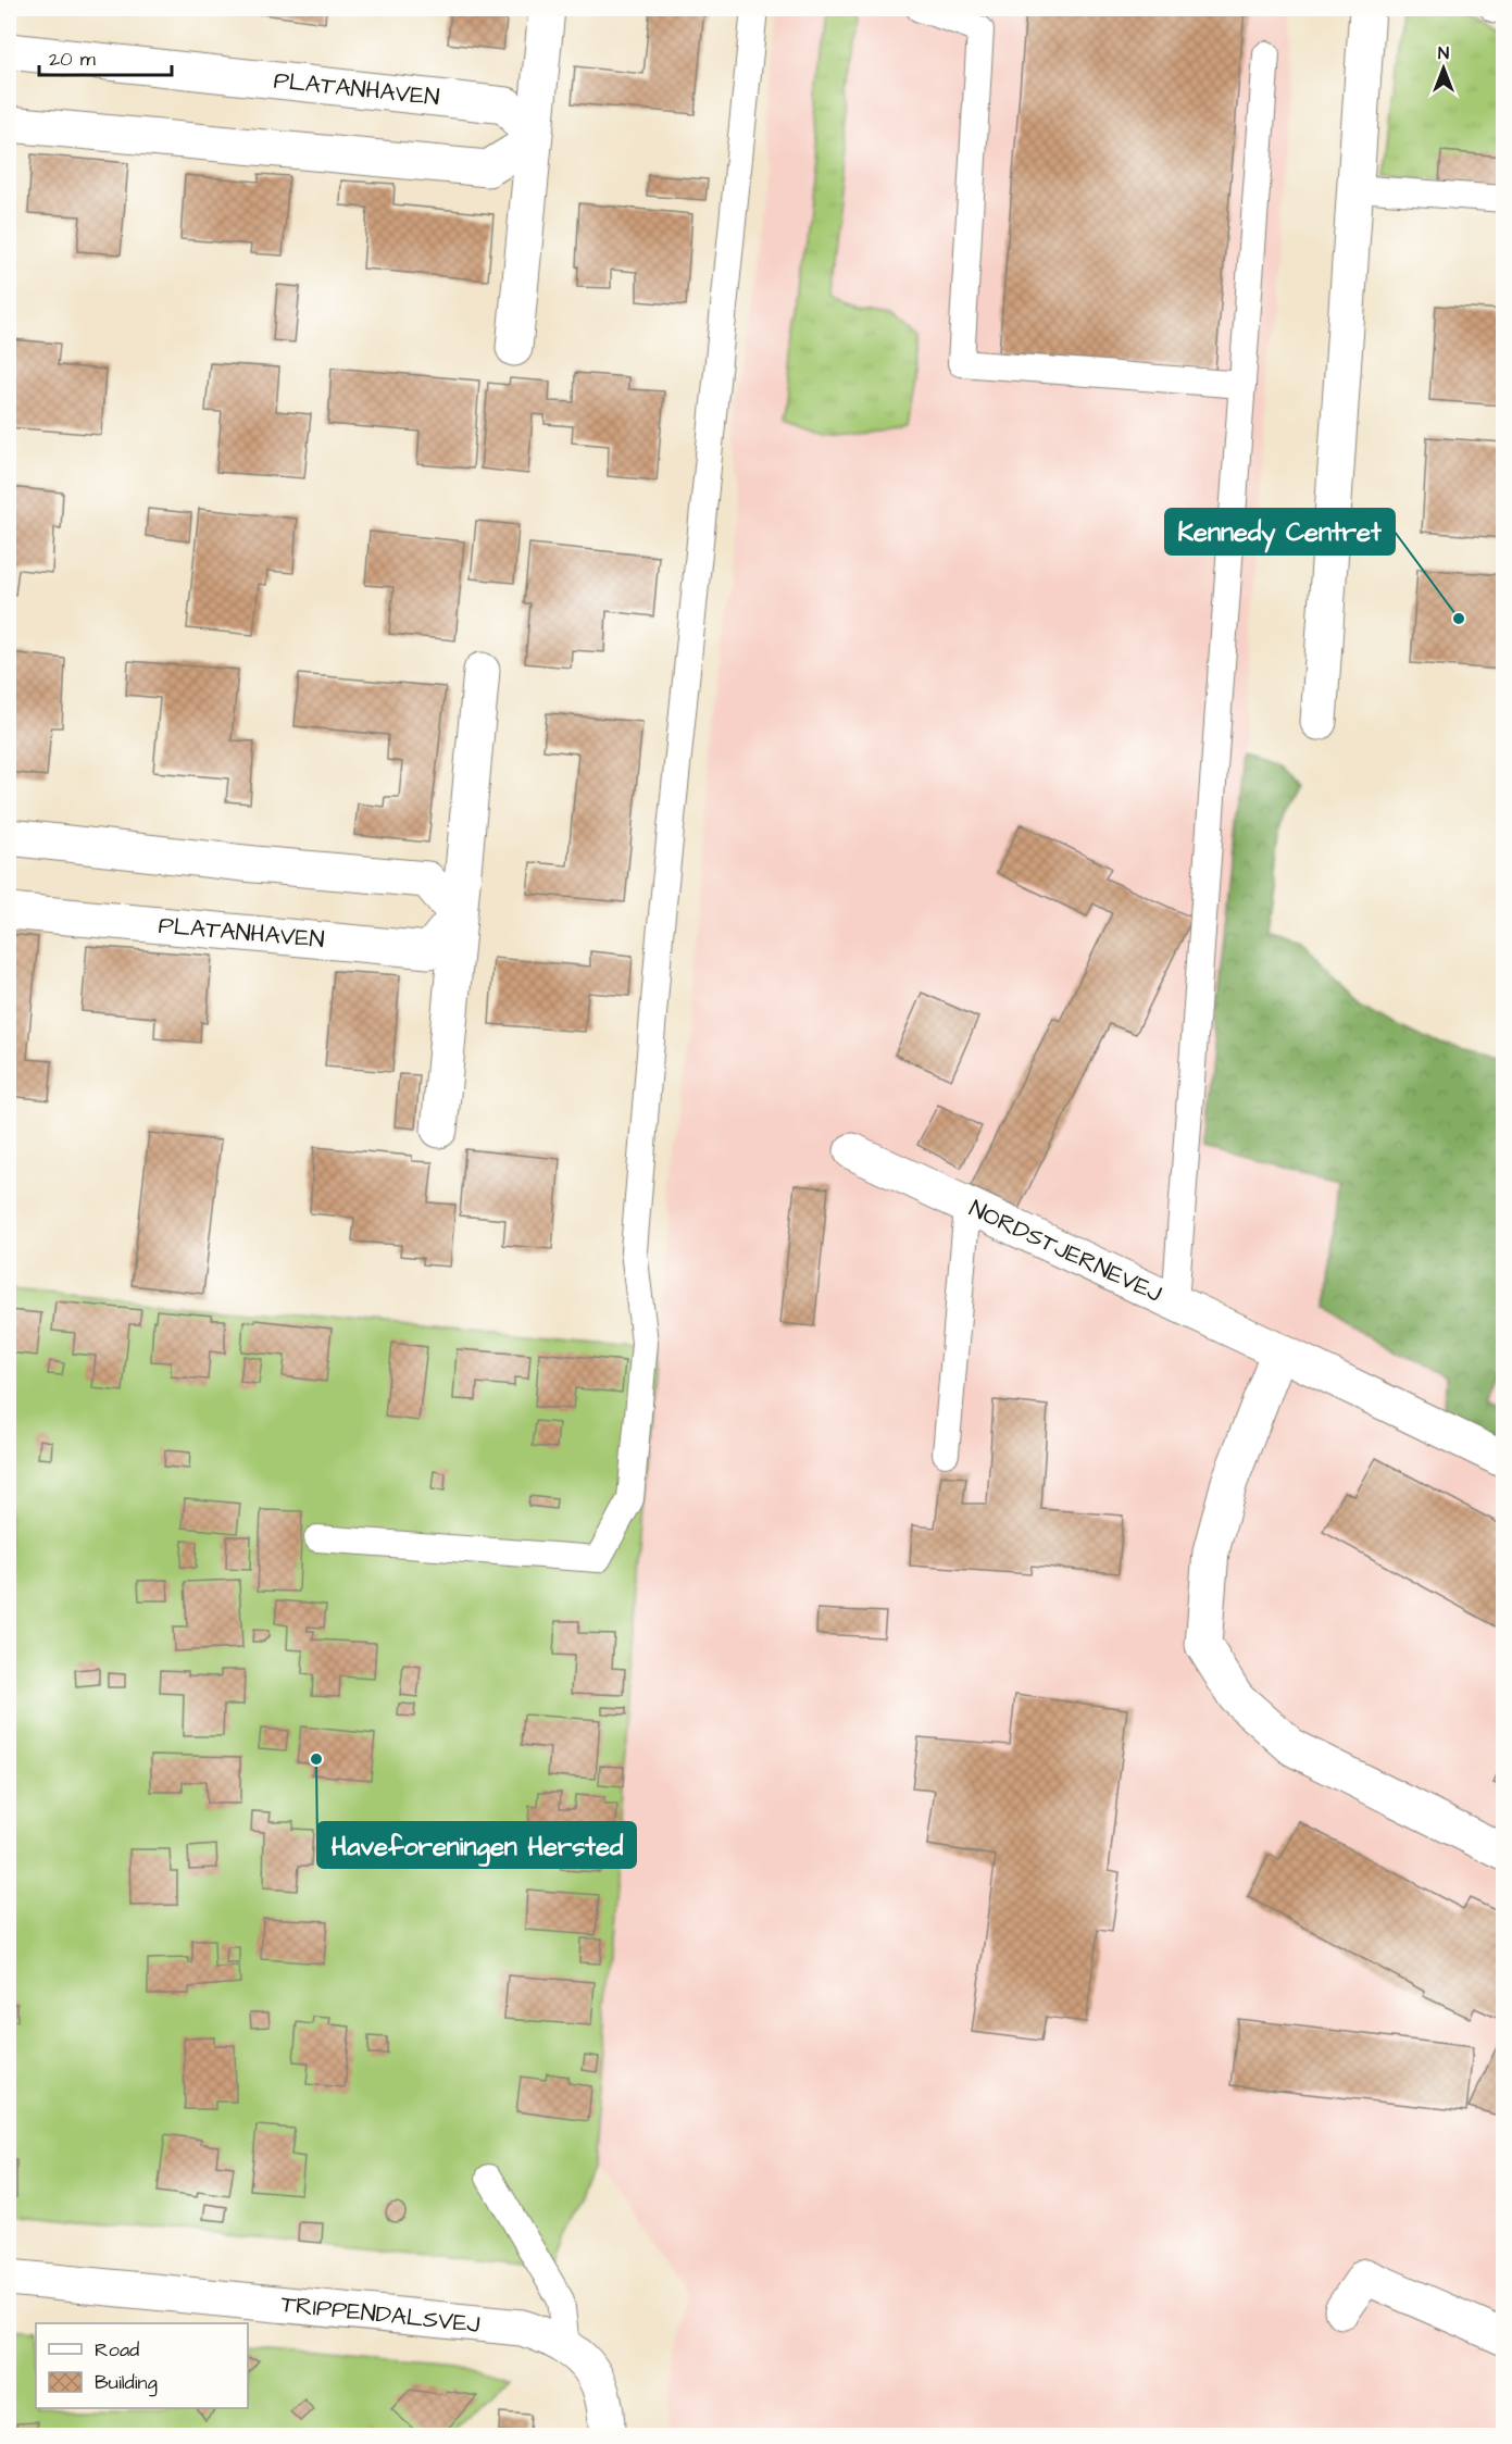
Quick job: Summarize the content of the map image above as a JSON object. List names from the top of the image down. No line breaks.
{"streets":{"street":["PLATANHAVEN","NORDSTJERNEVEJ","TRIPPENDALSVEJ"]},"places":["Kennedy Centret","Haveforeningen Hersted"],"legend":["Road","Building"],"scale_bar":"20 m","north":"top"}
